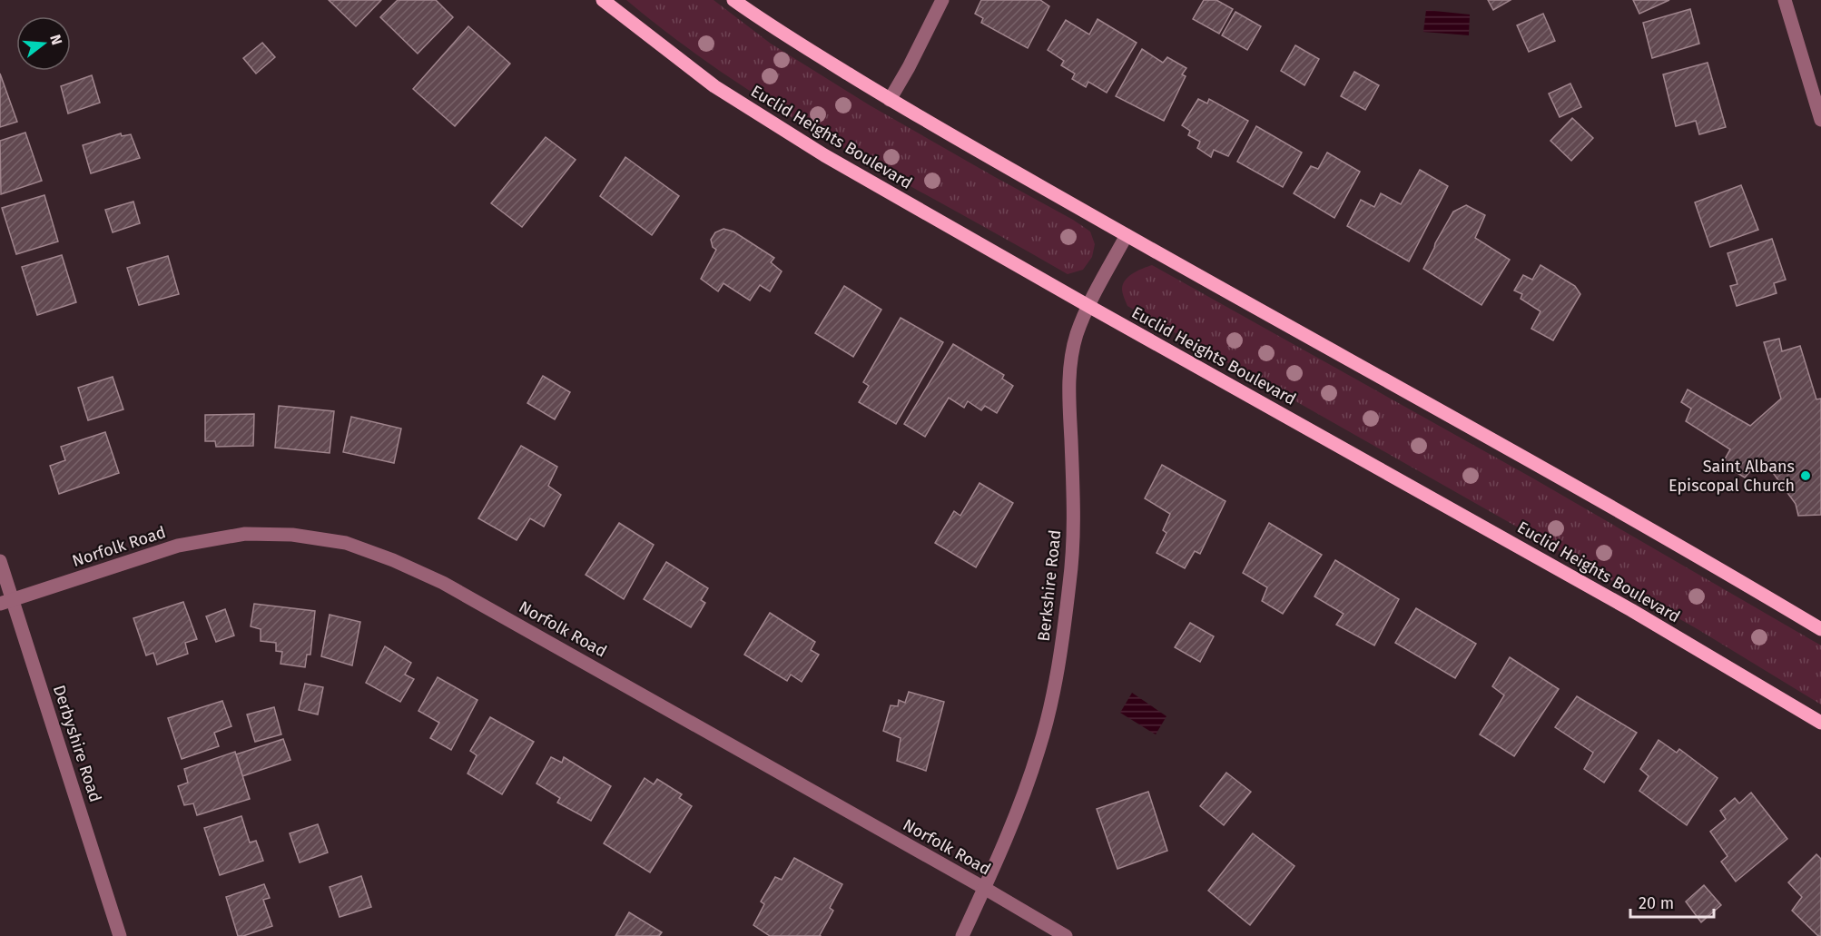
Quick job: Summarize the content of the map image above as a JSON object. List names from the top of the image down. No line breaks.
{"streets":{"main road":["Euclid Heights Boulevard"],"street":["Norfolk Road","Berkshire Road","Derbyshire Road"]},"crossings":[["Euclid Heights Boulevard","Berkshire Road"],["Norfolk Road","Berkshire Road"],["Norfolk Road","Derbyshire Road"]],"places":["Saint Albans Episcopal Church"],"scale_bar":"20 m","north":"right"}
